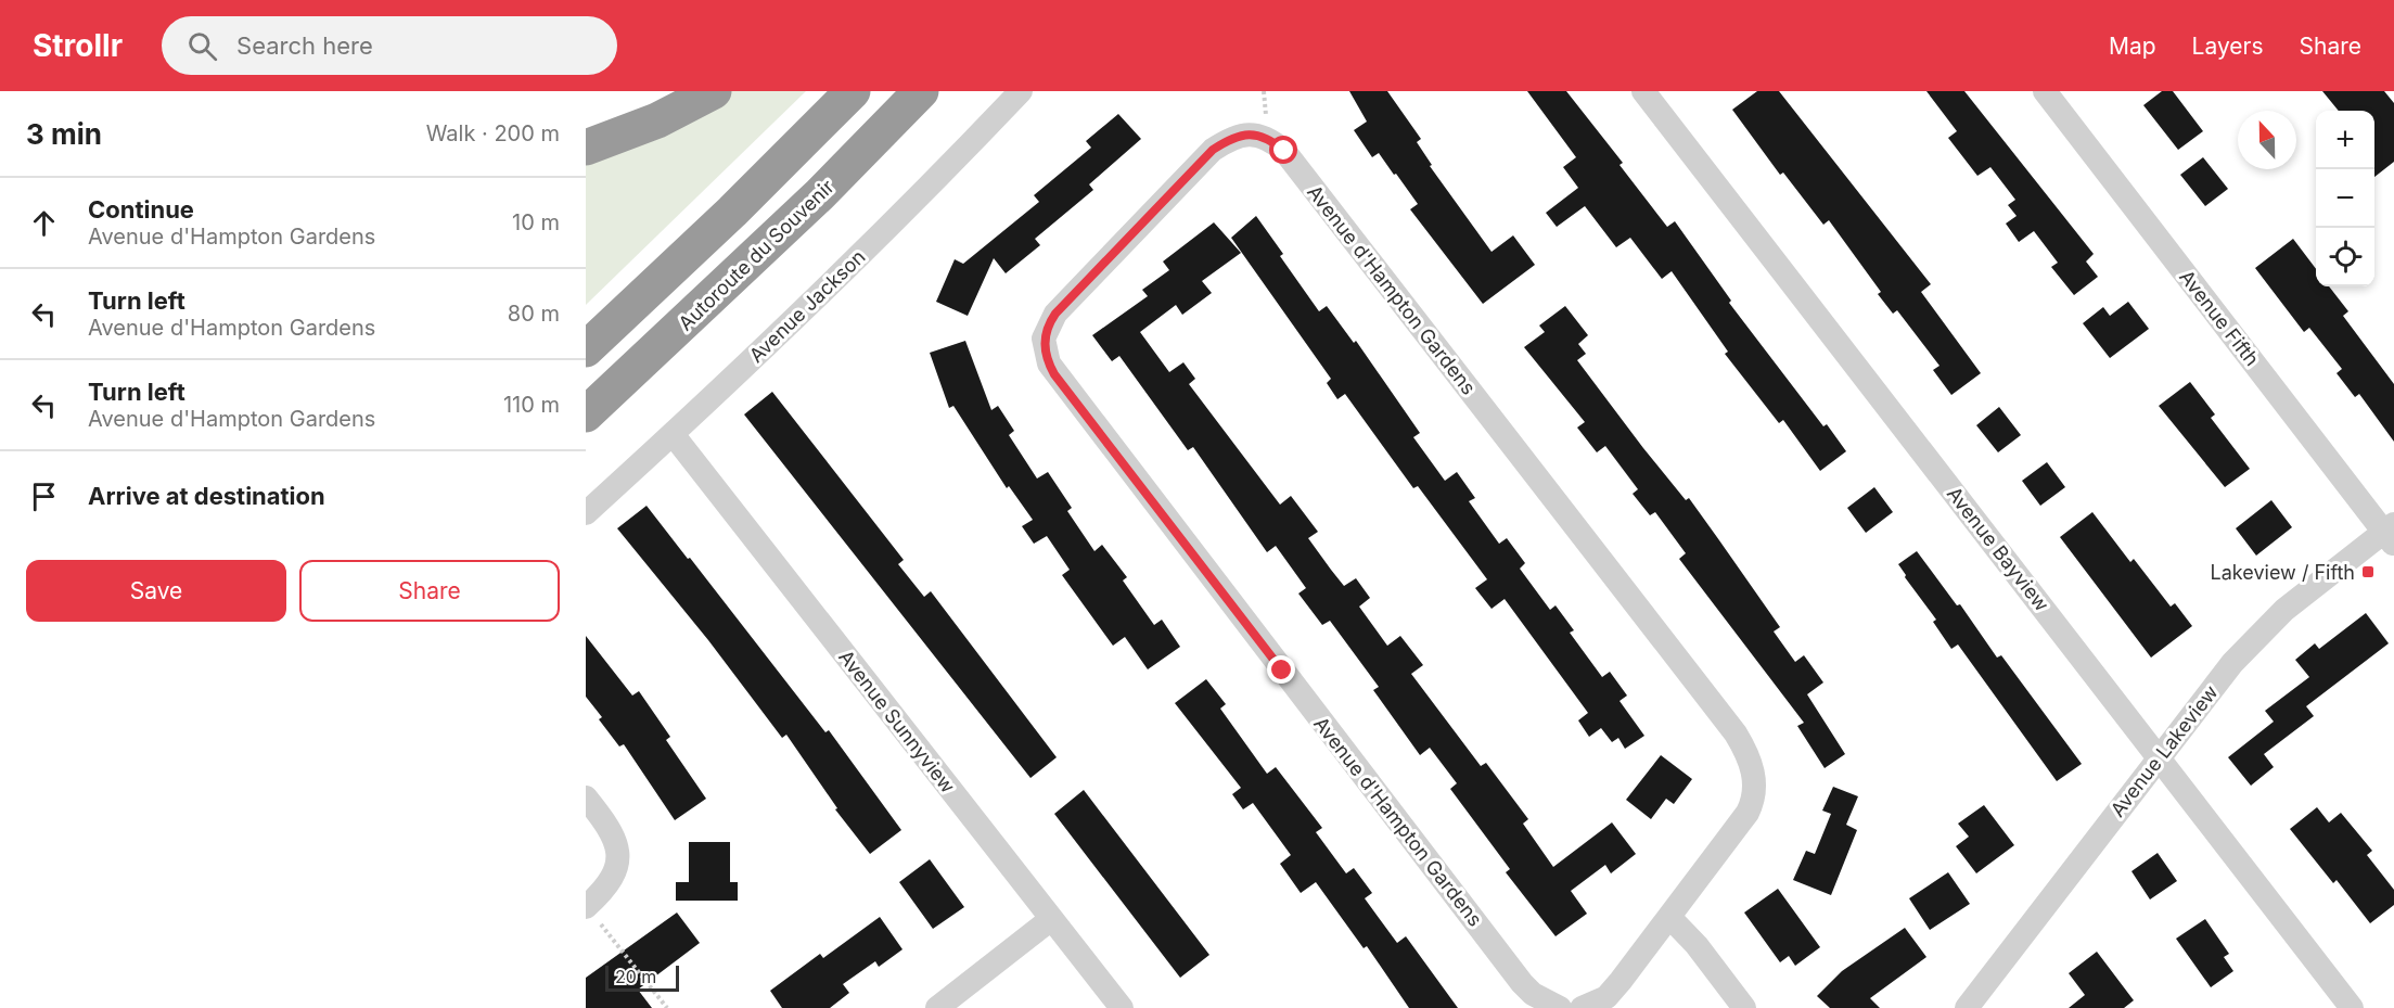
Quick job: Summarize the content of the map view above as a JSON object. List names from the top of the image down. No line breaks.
{"streets":{"highway":["Autoroute du Souvenir"],"street":["Avenue d'Hampton Gardens","Avenue Jackson","Avenue Fifth","Avenue Bayview","Avenue Sunnyview","Avenue Lakeview"]},"crossings":[["Avenue Jackson","Avenue Sunnyview"],["Avenue Fifth","Avenue Lakeview"],["Avenue Bayview","Avenue Lakeview"]],"places":{"transit":["Lakeview / Fifth"]},"scale_bar":"20 m","north":"top","page":{"header":"Strollr","search":"Search here","nav":["Map","Layers","Share"],"heading":["3 min","Walk · 200 m"],"map_buttons":["+","−"],"list":[["Continue","Avenue d'Hampton Gardens","10 m"],["Turn left","Avenue d'Hampton Gardens","80 m"],["Turn left","Avenue d'Hampton Gardens","110 m"],"Arrive at destination"],"buttons":["Save","Share"],"scale":"20 m"}}
